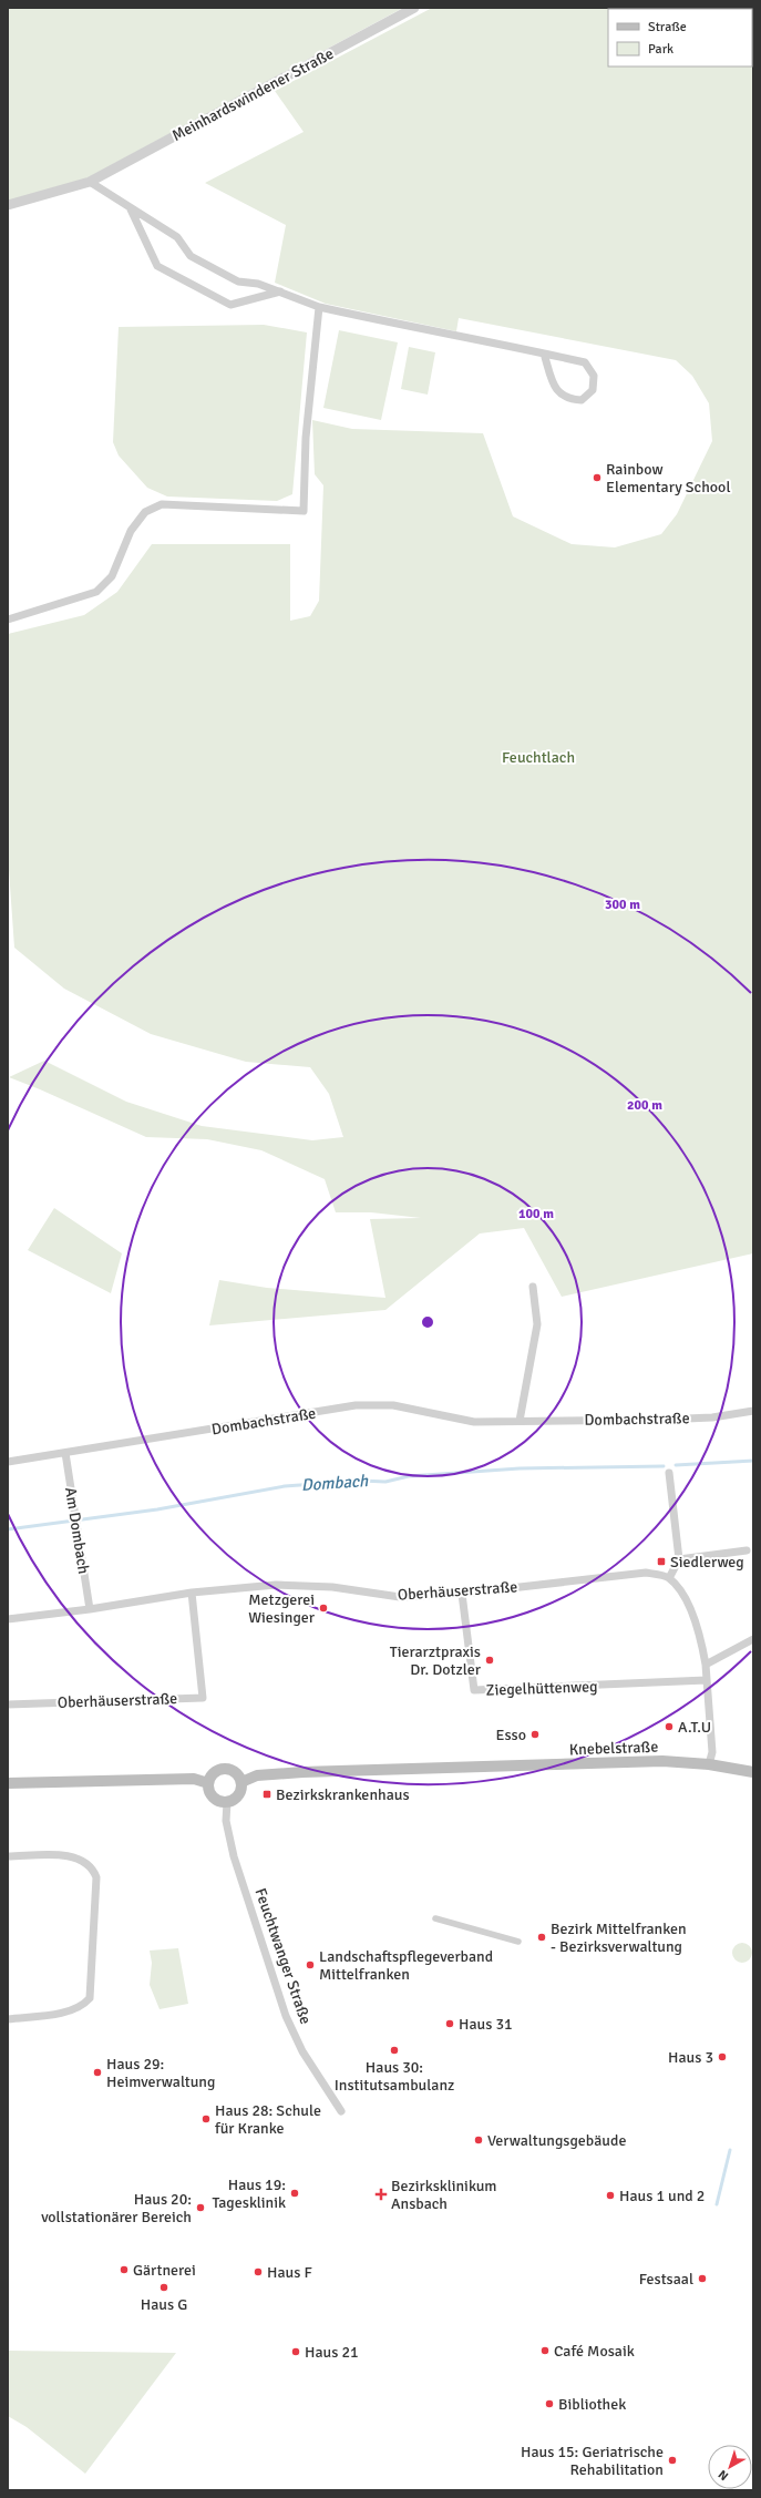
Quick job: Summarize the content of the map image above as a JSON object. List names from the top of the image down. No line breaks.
{"streets":{"main road":["Knebelstraße"],"street":["Meinhardswindener Straße","Dombachstraße","Am Dombach","Oberhäuserstraße","Ziegelhüttenweg","Feuchtwanger Straße"]},"crossings":[["Dombachstraße","Am Dombach"],["Am Dombach","Oberhäuserstraße"],["Oberhäuserstraße","Ziegelhüttenweg"],["Knebelstraße","Feuchtwanger Straße"]],"water":["Dombach"],"parks":["Feuchtlach"],"places":{"other":["Rainbow Elementary School","Metzgerei Wiesinger","Tierarztpraxis Dr. Dotzler","A.T.U","Esso","Bezirk Mittelfranken - Bezirksverwaltung","Landschaftspflegeverband Mittelfranken","Haus 31","Haus 30: Institutsambulanz","Haus 3","Haus 29: Heimverwaltung","Haus 28: Schule für Kranke","Verwaltungsgebäude","Haus 19: Tagesklinik","Haus 1 und 2","Haus 20: vollstationärer Bereich","Gärtnerei","Haus F","Festsaal","Haus G","Café Mosaik","Haus 21","Bibliothek","Haus 15: Geriatrische Rehabilitation"],"transit":["Siedlerweg","Bezirkskrankenhaus"],"health":["Bezirksklinikum Ansbach"]},"legend":["Straße","Park"],"north":"bottom left","rings":["300 m","200 m","100 m"]}
